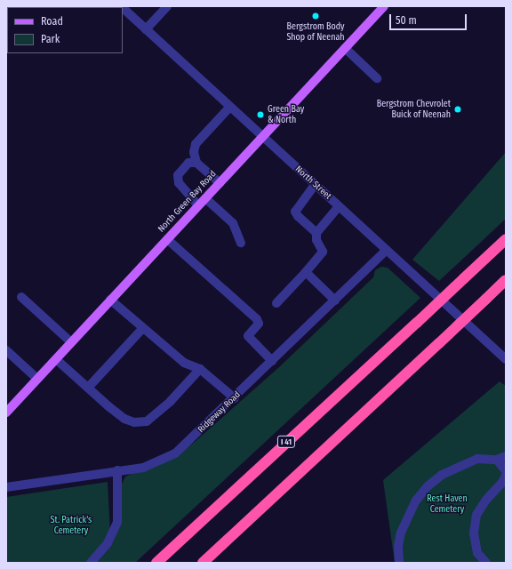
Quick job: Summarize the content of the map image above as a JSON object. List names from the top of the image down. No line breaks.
{"streets":{"highway":["I 41"],"main road":["North Green Bay Road"],"street":["North Street","Ridgeway Road"]},"crossings":[["North Street","North Green Bay Road"],["North Street","Ridgeway Road"]],"parks":["Rest Haven Cemetery","St. Patrick's Cemetery"],"places":["Bergstrom Body Shop of Neenah","Bergstrom Chevrolet Buick of Neenah","Green Bay & North"],"legend":["Road","Park"],"scale_bar":"50 m"}
